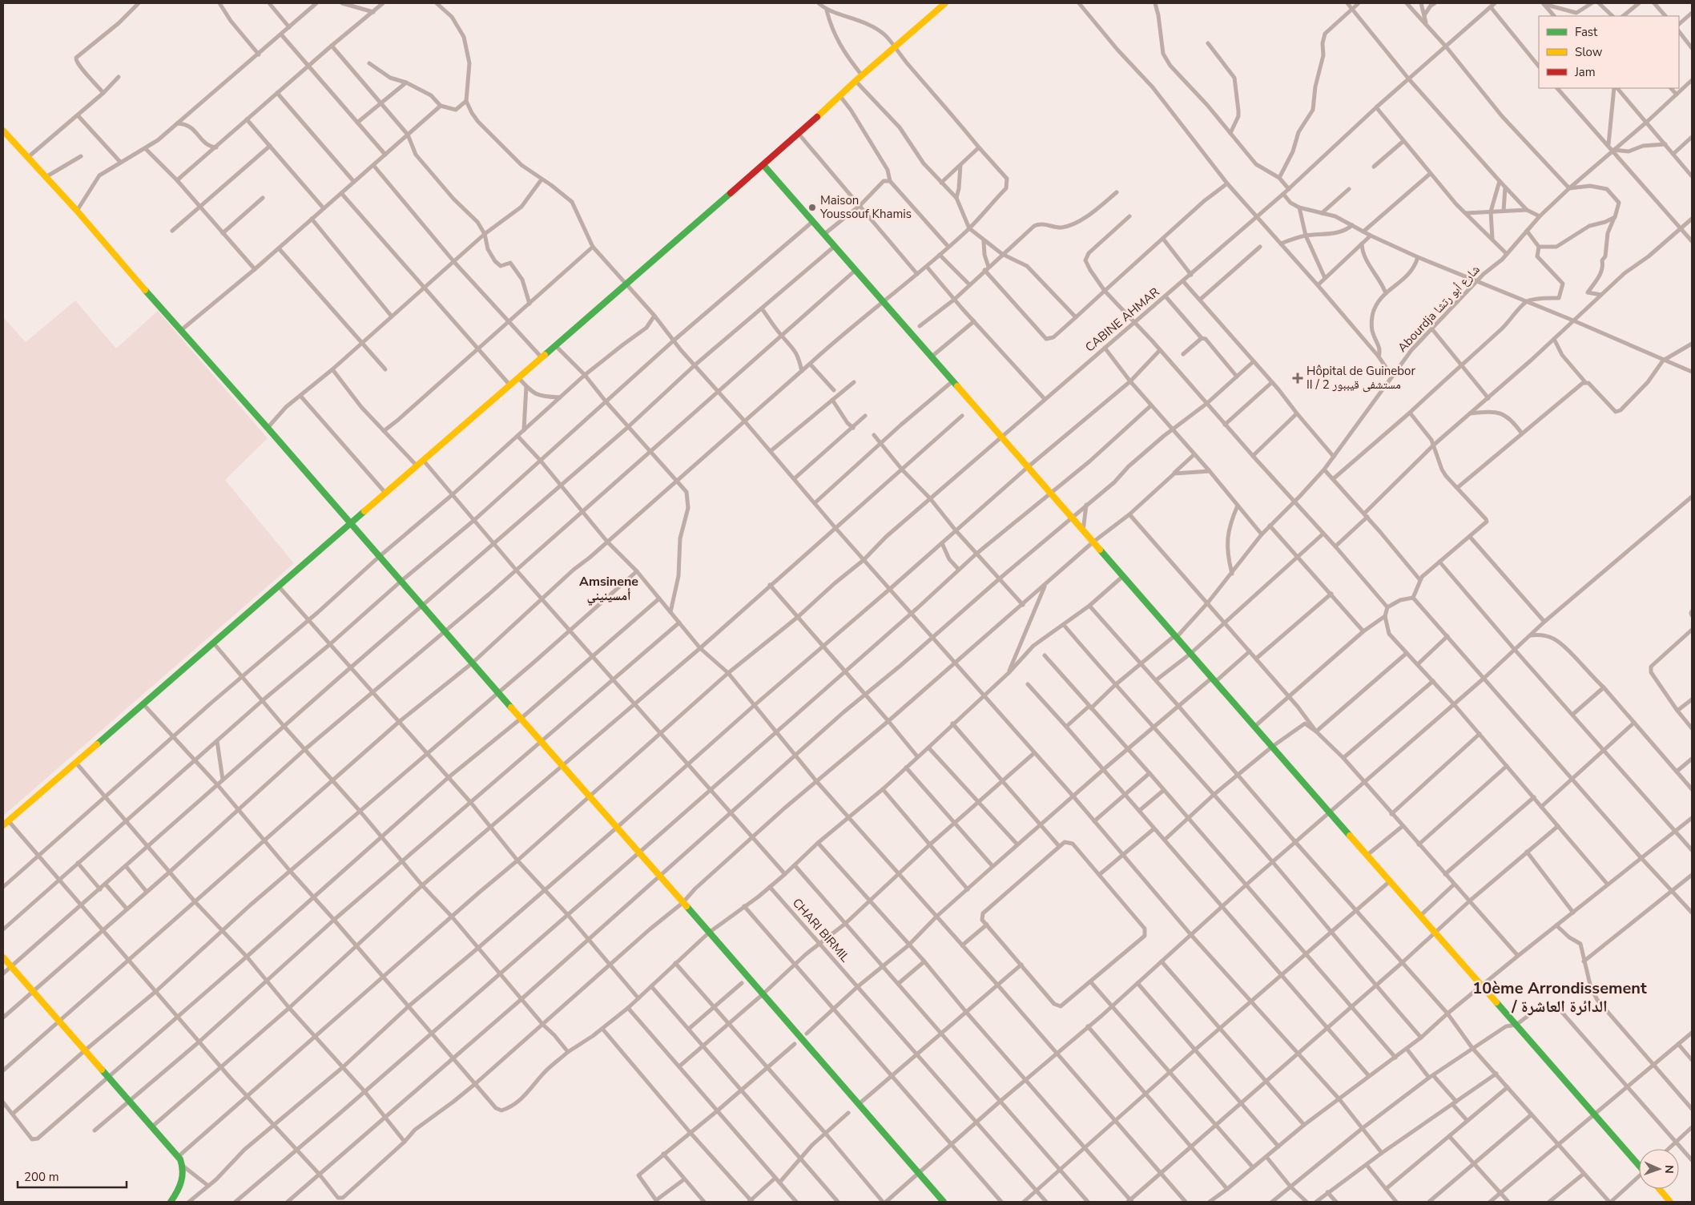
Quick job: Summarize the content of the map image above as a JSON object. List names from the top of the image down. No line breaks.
{"streets":{"street":["Abourdja شارع أبو رتشا","CABINE AHMAR","CHARI BIRMIL"]},"districts":["Amsinene أمسينيني","10ème Arrondissement / الدائرة العاشرة"],"places":{"other":["Maison Youssouf Khamis"],"health":["Hôpital de Guinebor II / مستشفى قيببور 2"]},"legend":["Fast","Slow","Jam"],"scale_bar":"200 m","north":"right"}
